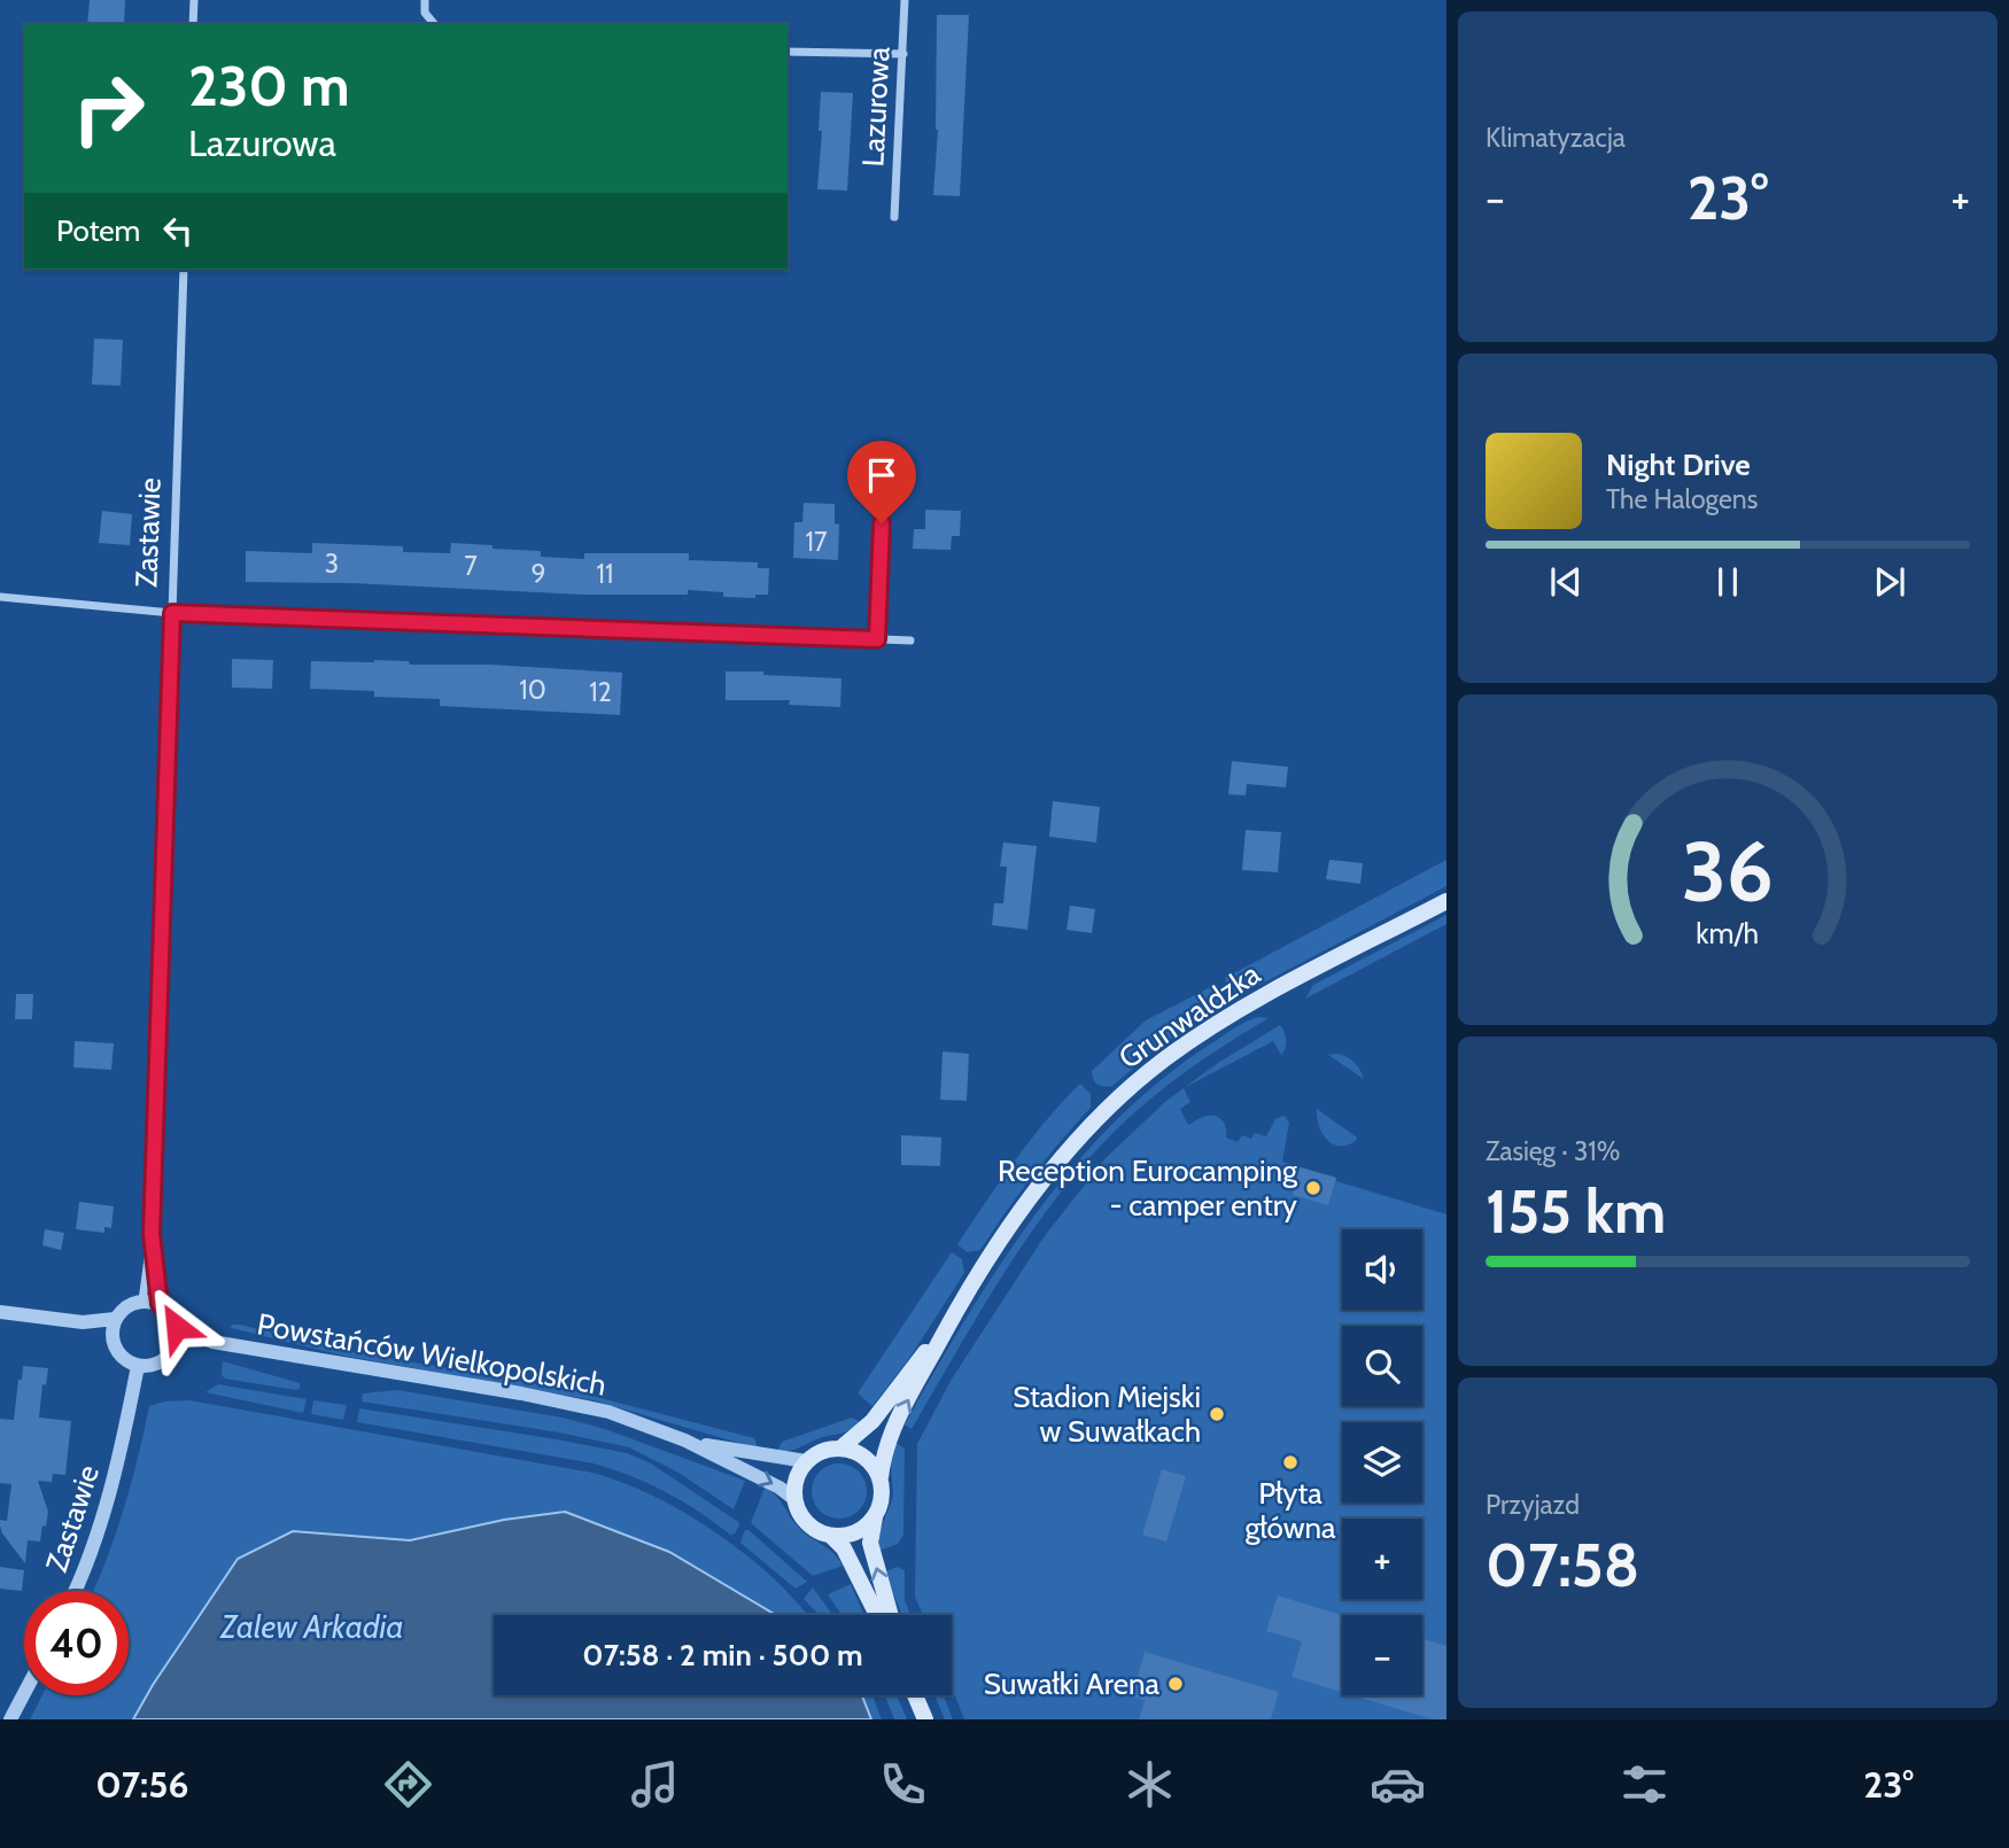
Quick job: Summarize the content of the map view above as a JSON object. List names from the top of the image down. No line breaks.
{"streets":{"main road":["Grunwaldzka"],"street":["Lazurowa","Zastawie","Powstańców Wielkopolskich"]},"crossings":[["Zastawie","Powstańców Wielkopolskich"],["Grunwaldzka","Powstańców Wielkopolskich"]],"water":["Zalew Arkadia"],"places":["Reception Eurocamping - camper entry","Stadion Miejski w Suwałkach","Płyta główna","Suwałki Arena"],"house_numbers":["17","3","7","9","11","10","12"],"page":{"tile":["Klimatyzacja",["Zasięg · 31%","155 km"],["Przyjazd","07:58"]],"turn":["230 m","Lazurowa"],"heat":["−","23°","+"],"then":"Potem","song":["Night Drive","The Halogens"],"map_buttons":["+","−"],"limit":"40","trip":"07:58 · 2 min · 500 m","tabs":["07:56","23°"],"gauge":["36","km/h"]}}
